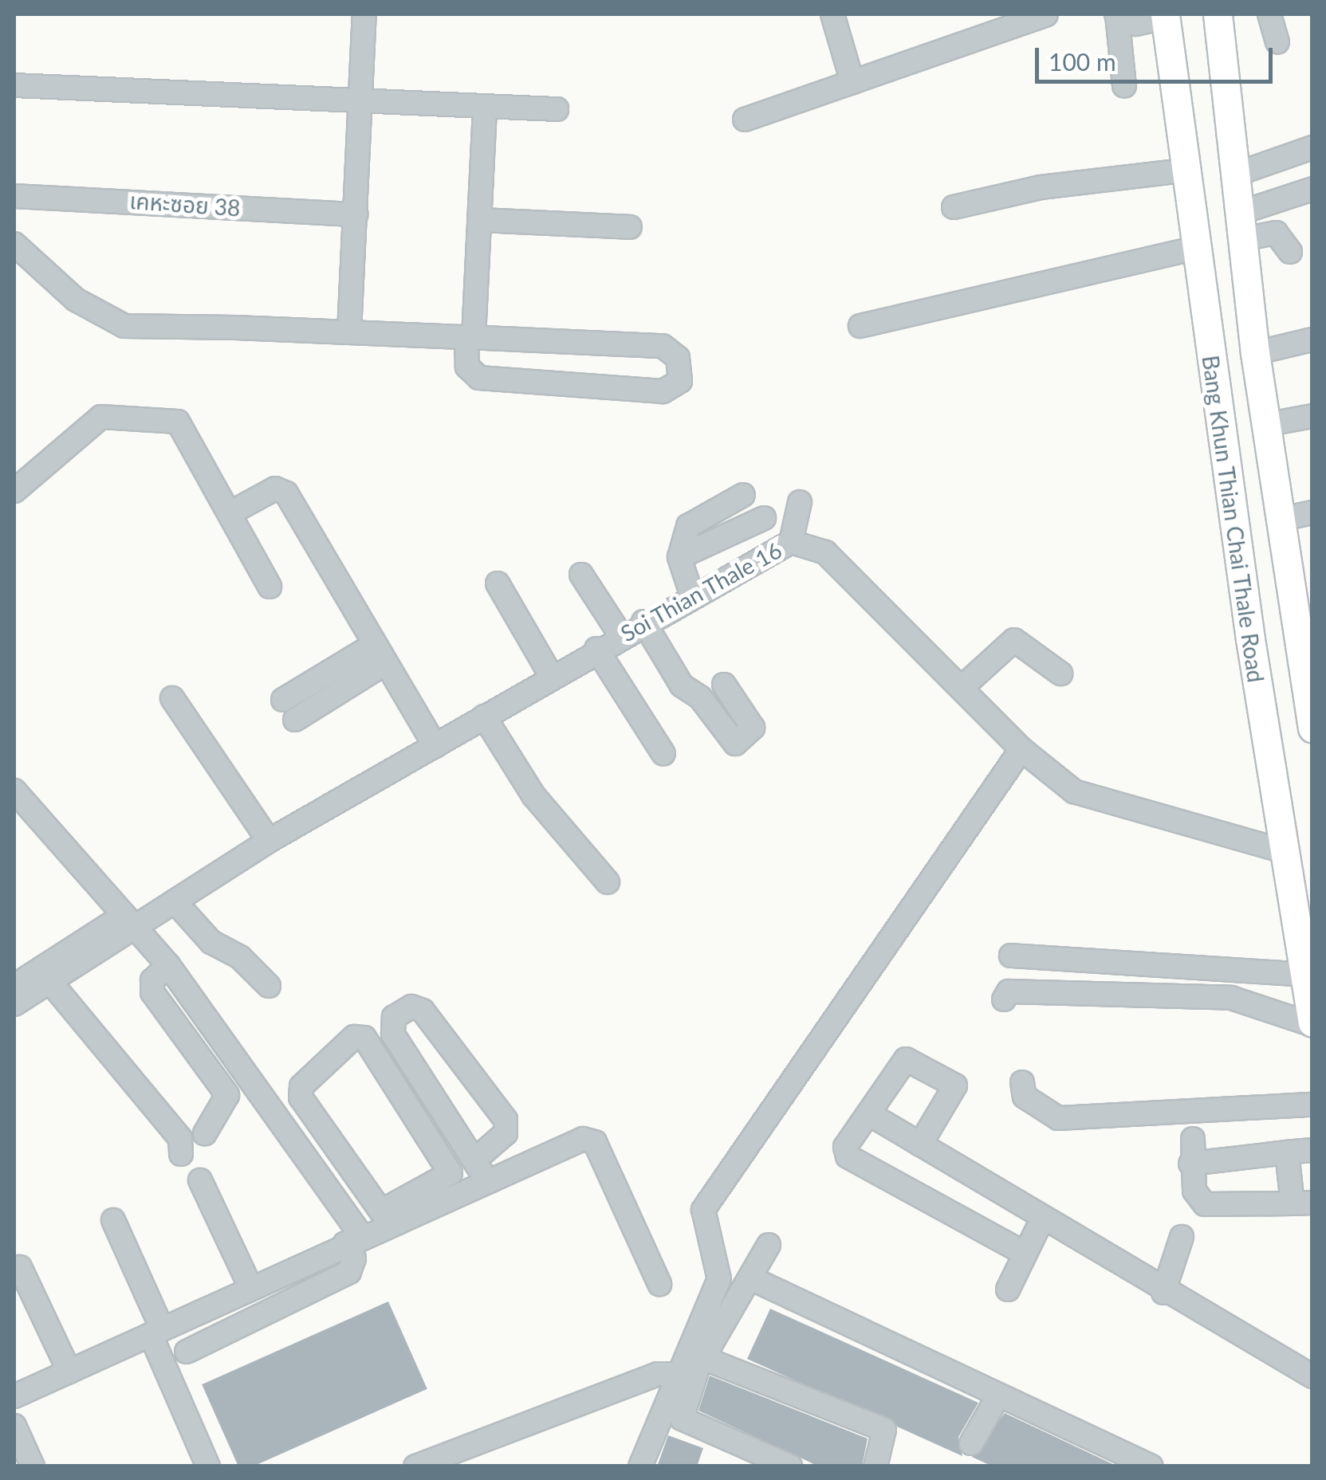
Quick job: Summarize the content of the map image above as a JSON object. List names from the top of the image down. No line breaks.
{"streets":{"main road":["Bang Khun Thian Chai Thale Road"],"street":["เคหะซอย 38","Soi Thian Thale 16"]},"crossings":[["Bang Khun Thian Chai Thale Road","Soi Thian Thale 16"]],"scale_bar":"100 m"}
